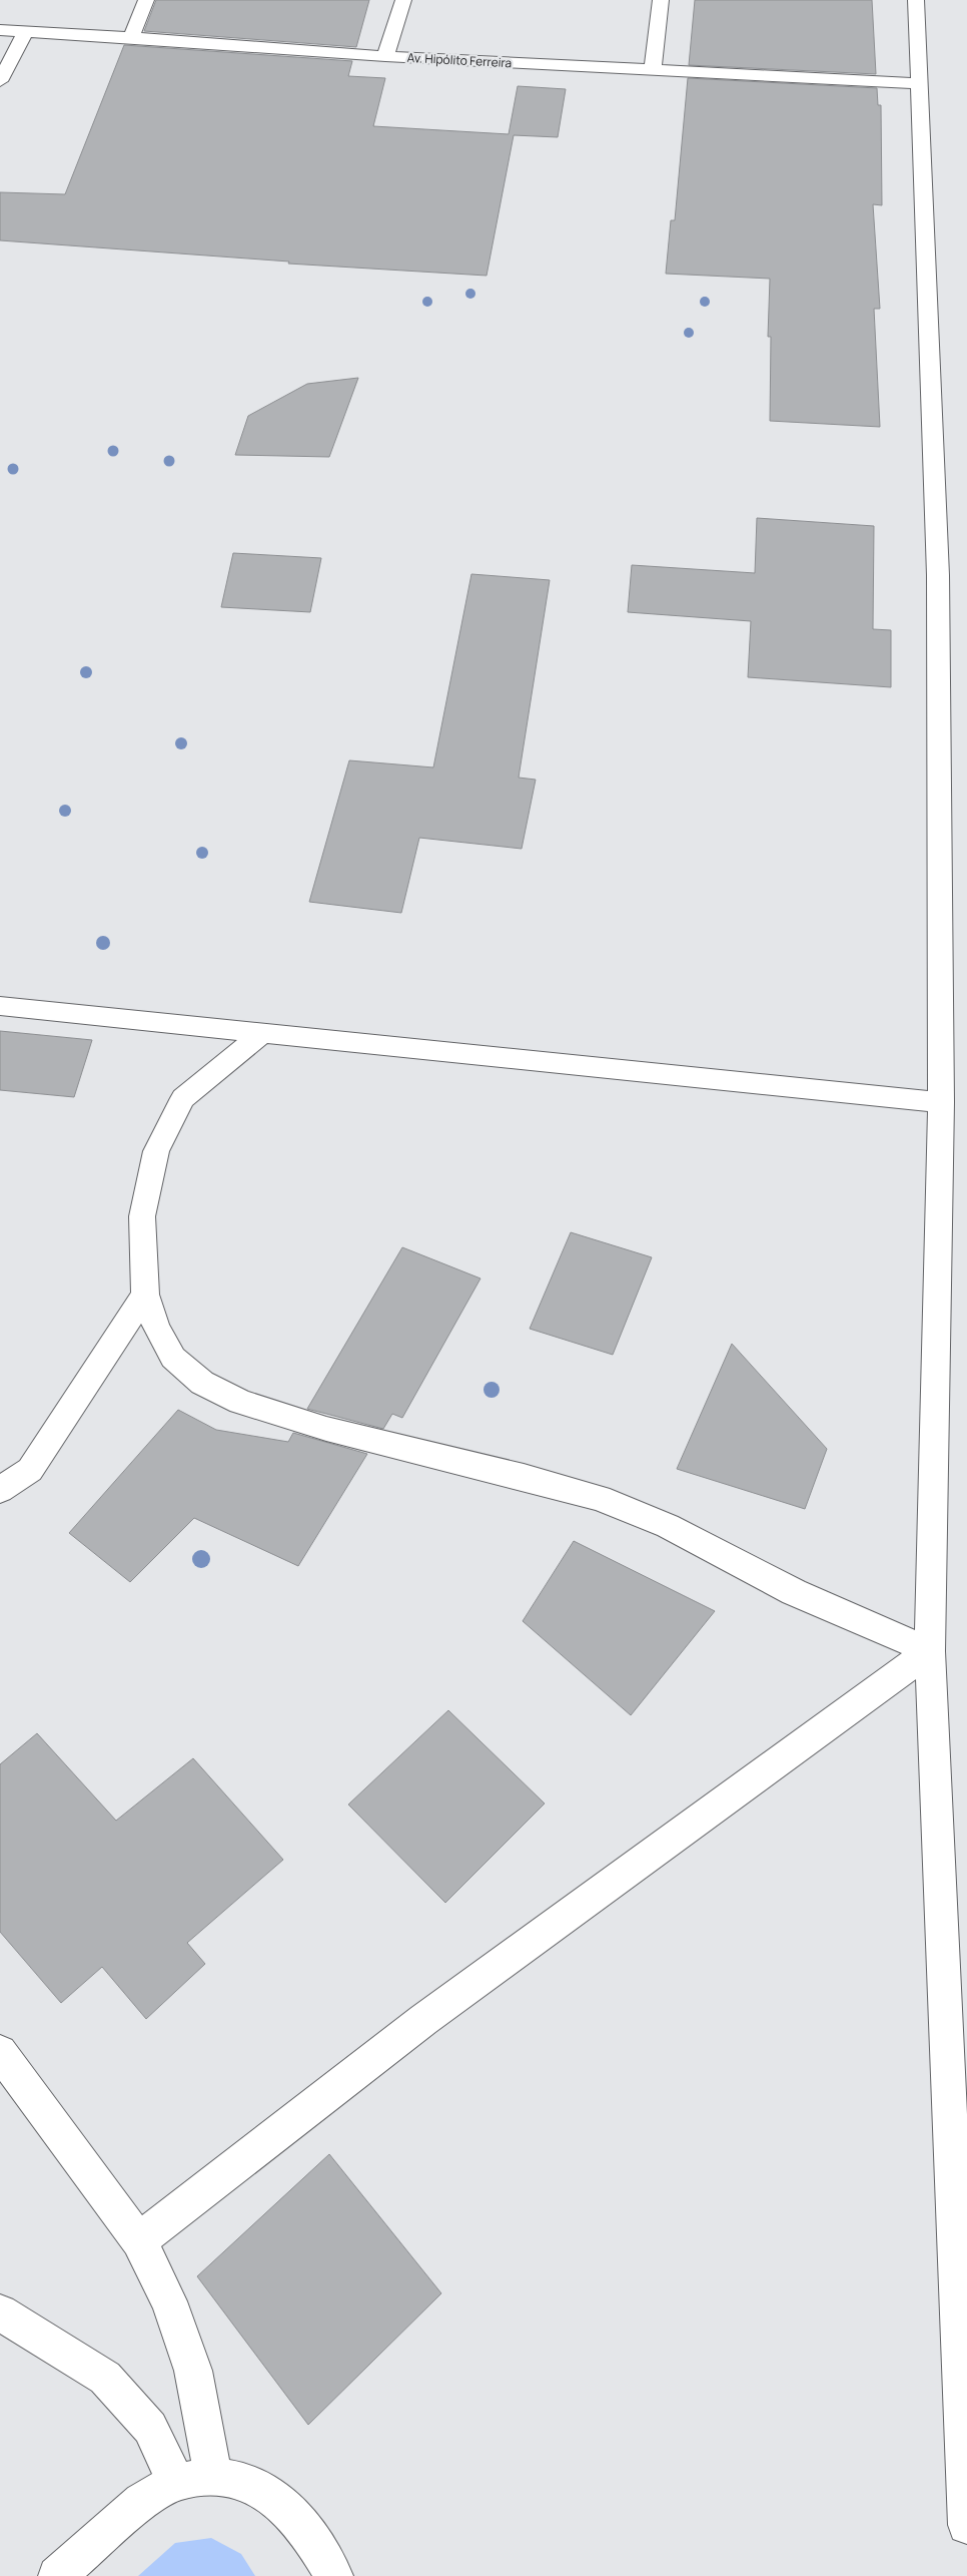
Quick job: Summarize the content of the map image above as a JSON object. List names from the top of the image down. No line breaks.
{"streets":{"street":["Av. Hipólito Ferreira"]}}
